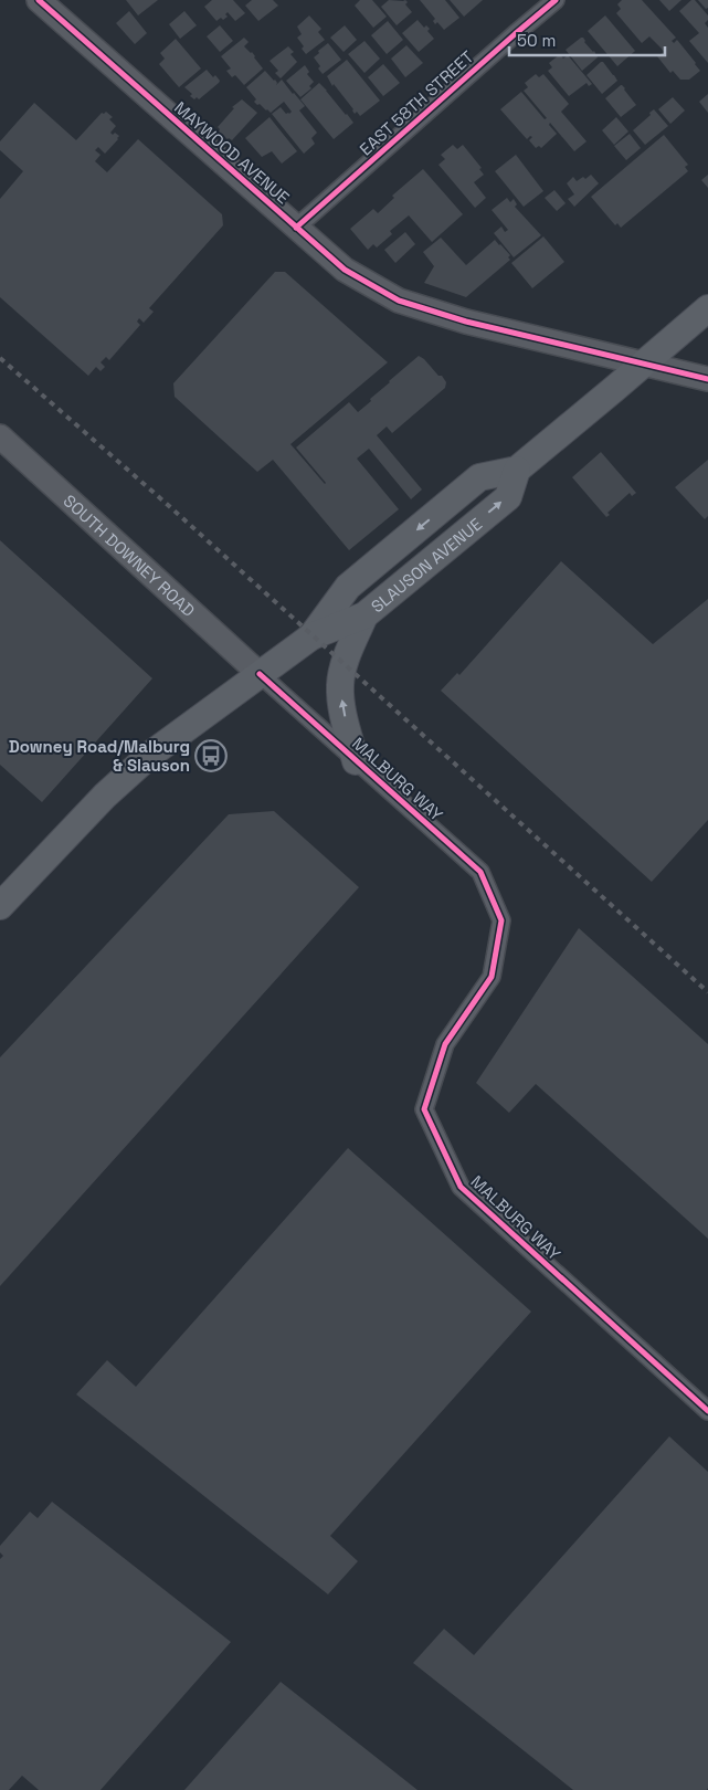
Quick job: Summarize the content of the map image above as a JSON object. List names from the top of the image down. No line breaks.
{"streets":{"main road":["SLAUSON AVENUE"],"street":["EAST 58TH STREET","MAYWOOD AVENUE","SOUTH DOWNEY ROAD","MALBURG WAY"]},"crossings":[["EAST 58TH STREET","MAYWOOD AVENUE"],["MAYWOOD AVENUE","SLAUSON AVENUE"],["SOUTH DOWNEY ROAD","SLAUSON AVENUE"],["SOUTH DOWNEY ROAD","MALBURG WAY"],["SLAUSON AVENUE","MALBURG WAY"]],"places":{"bus stop":["Downey Road/Malburg & Slauson"]},"scale_bar":"50 m"}
